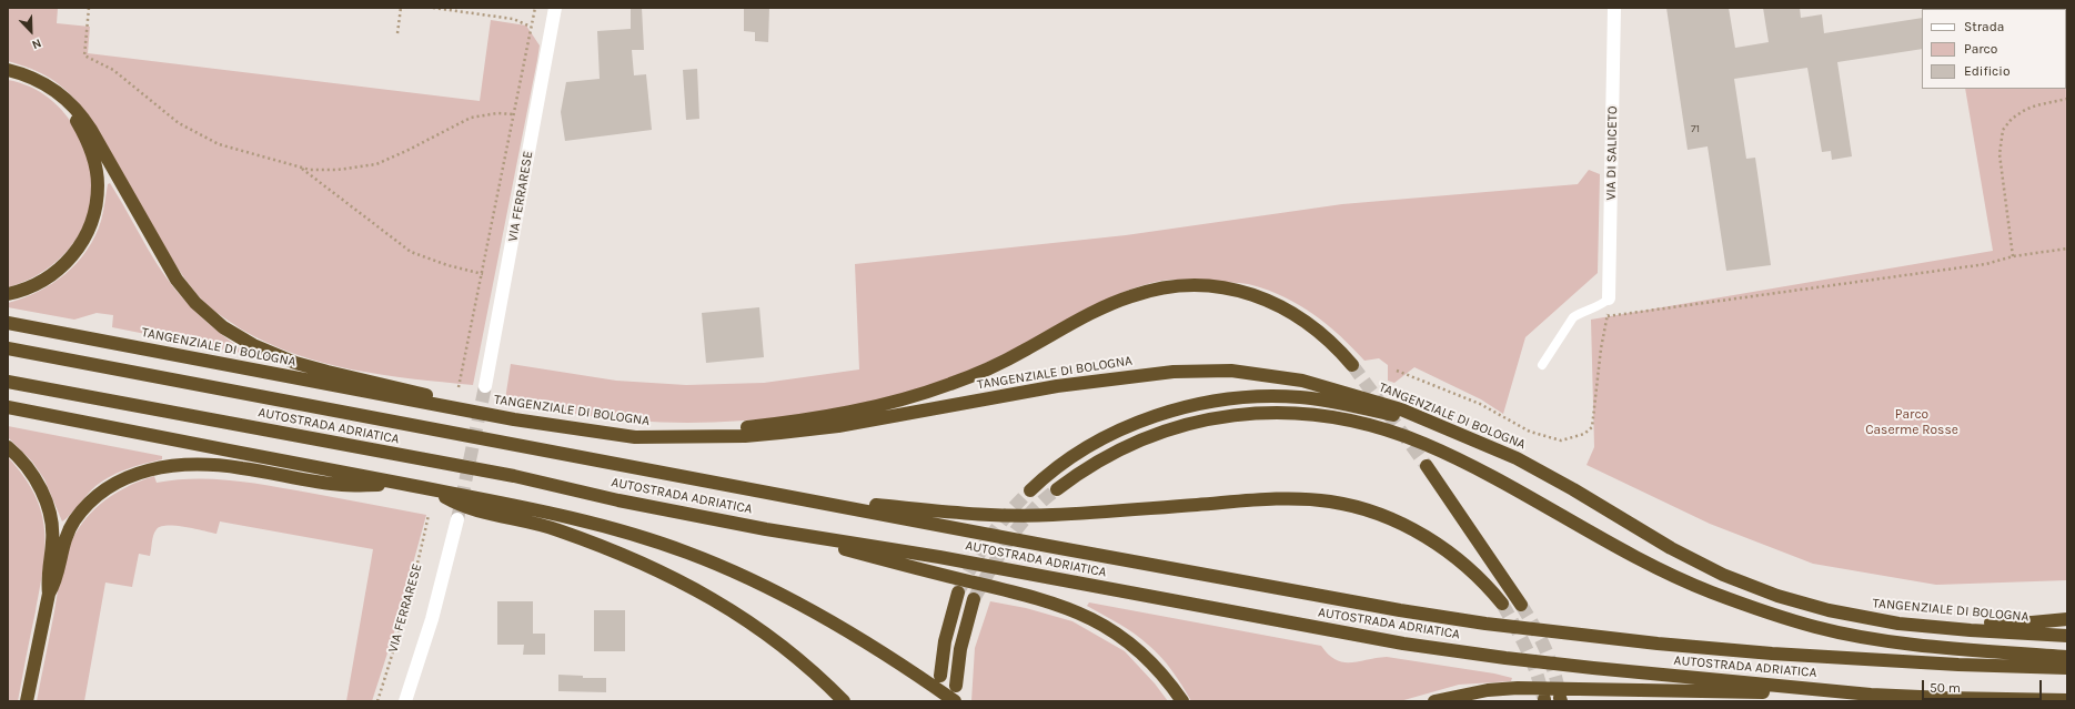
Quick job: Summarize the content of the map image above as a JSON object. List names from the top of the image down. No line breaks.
{"streets":{"highway":["TANGENZIALE DI BOLOGNA","AUTOSTRADA ADRIATICA"],"main road":["VIA DI SALICETO","VIA FERRARESE"]},"parks":["Parco Caserme Rosse"],"house_numbers":["71"],"legend":["Strada","Parco","Edificio"],"scale_bar":"50 m","north":"bottom right"}
